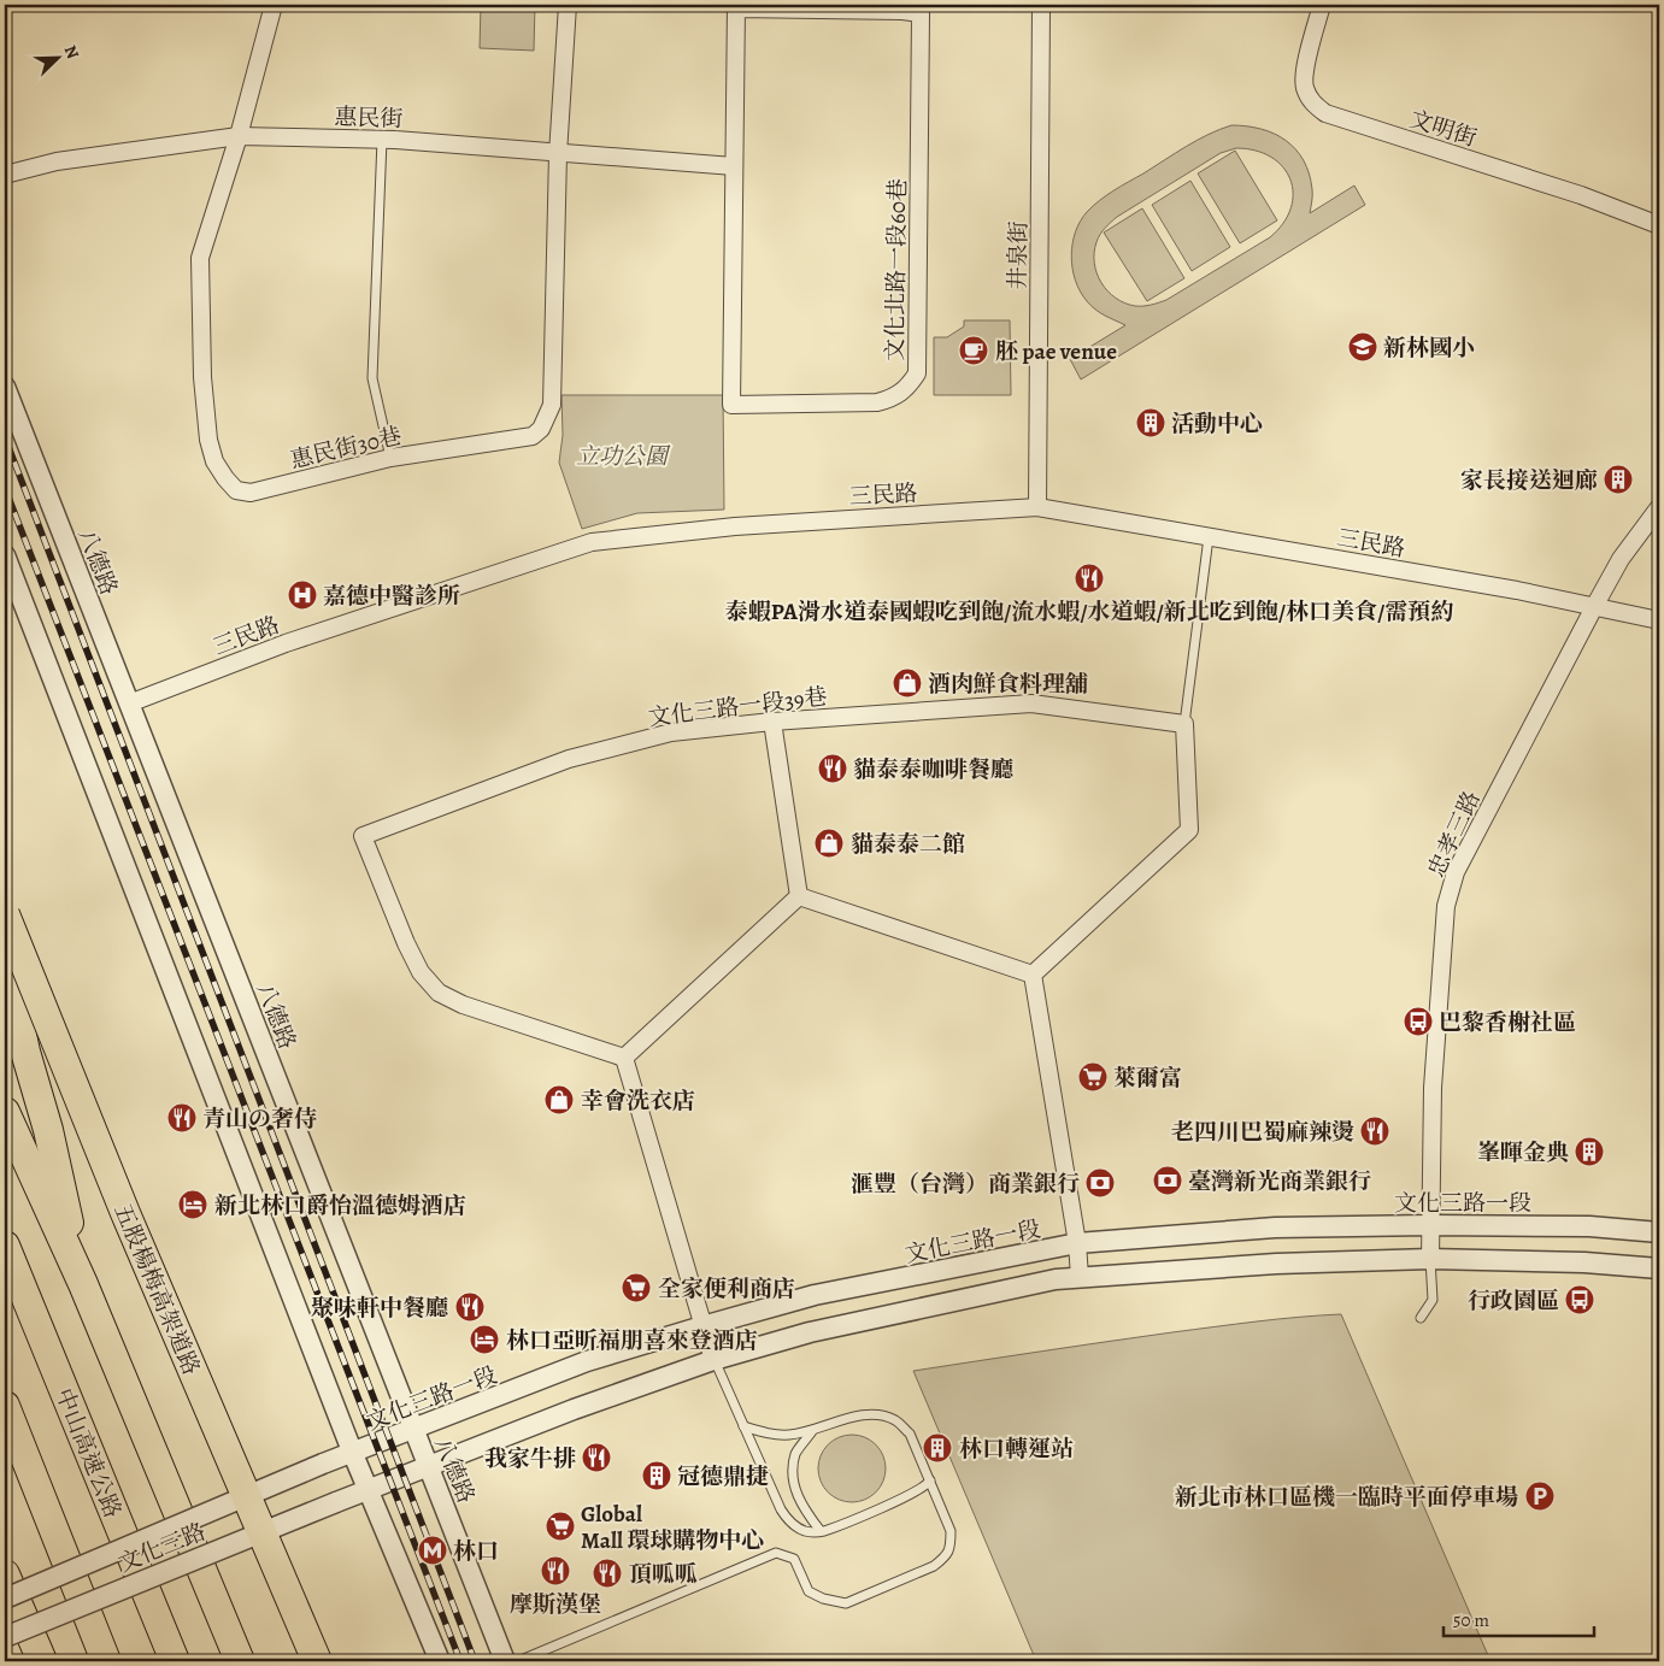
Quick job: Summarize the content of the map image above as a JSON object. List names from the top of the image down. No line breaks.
{"streets":{"highway":["五股楊梅高架道路","中山高速公路"],"street":["惠民街","文明街","井泉街","文化北路一段60巷","惠民街30巷","三民路","八德路","文化三路一段39巷","忠孝三路","文化三路一段","文化三路"]},"crossings":[["惠民街","文化北路一段60巷"],["惠民街","惠民街30巷"],["井泉街","三民路"],["三民路","八德路"],["三民路","忠孝三路"],["八德路","文化三路一段"],["忠孝三路","文化三路一段"],["文化三路一段","文化三路"]],"parks":["立功公園"],"places":{"school or university":["新林國小"],"cafe":["胚 pae venue"],"building":["活動中心","家長接送迴廊","峯暉金典","林口轉運站","冠德鼎捷"],"restaurant":["泰蝦PA滑水道泰國蝦吃到飽/流水蝦/水道蝦/新北吃到飽/林口美食/需預約","貓泰泰咖啡餐廳","青山の奢侍","老四川巴蜀麻辣燙","聚味軒中餐廳","我家牛排","摩斯漢堡","頂呱呱"],"hospital":["嘉德中醫診所"],"shop":["酒肉鮮食料理舖","貓泰泰二館","幸會洗衣店"],"bus stop":["巴黎香榭社區","行政園區"],"supermarket":["萊爾富","全家便利商店","Global Mall 環球購物中心"],"bank":["臺灣新光商業銀行","滙豐（台灣）商業銀行"],"hotel":["新北林口爵怡溫德姆酒店","林口亞昕福朋喜來登酒店"],"parking":["新北市林口區機一臨時平面停車場"],"metro station":["林口"]},"scale_bar":"50 m","north":"top right"}
